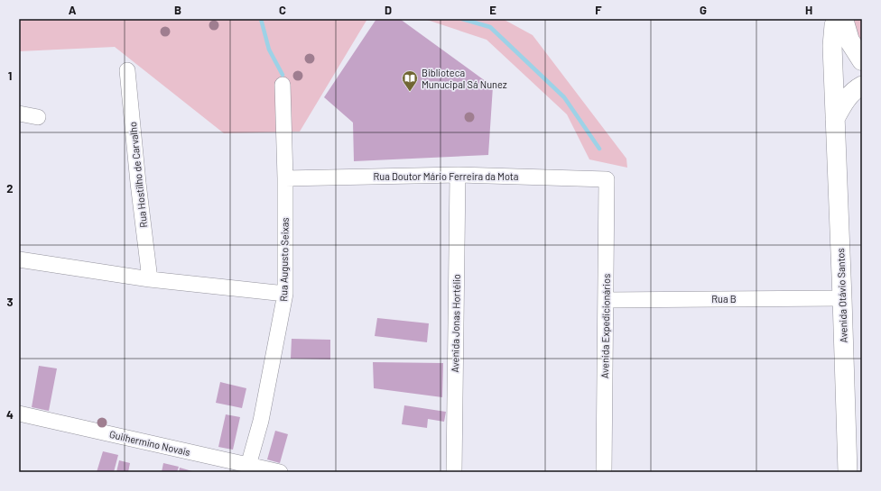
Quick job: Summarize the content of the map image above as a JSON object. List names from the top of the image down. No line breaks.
{"streets":{"street":["Rua Hostilho de Carvalho","Rua Doutor Mário Ferreira da Mota","Rua Augusto Seixas","Avenida Otávio Santos","Rua B","Avenida Jonas Hortélio","Avenida Expedicionários","Guilhermino Novais"]},"crossings":[["Rua Doutor Mário Ferreira da Mota","Rua Augusto Seixas"],["Rua Doutor Mário Ferreira da Mota","Avenida Jonas Hortélio"],["Rua Doutor Mário Ferreira da Mota","Avenida Expedicionários"],["Rua Augusto Seixas","Guilhermino Novais"],["Avenida Otávio Santos","Rua B"],["Rua B","Avenida Expedicionários"]],"places":{"library":["Biblioteca Munucipal Sá Nunez"]},"grid":{"columns":["A","B","C","D","E","F","G","H"],"rows":["1","2","3","4"]}}
